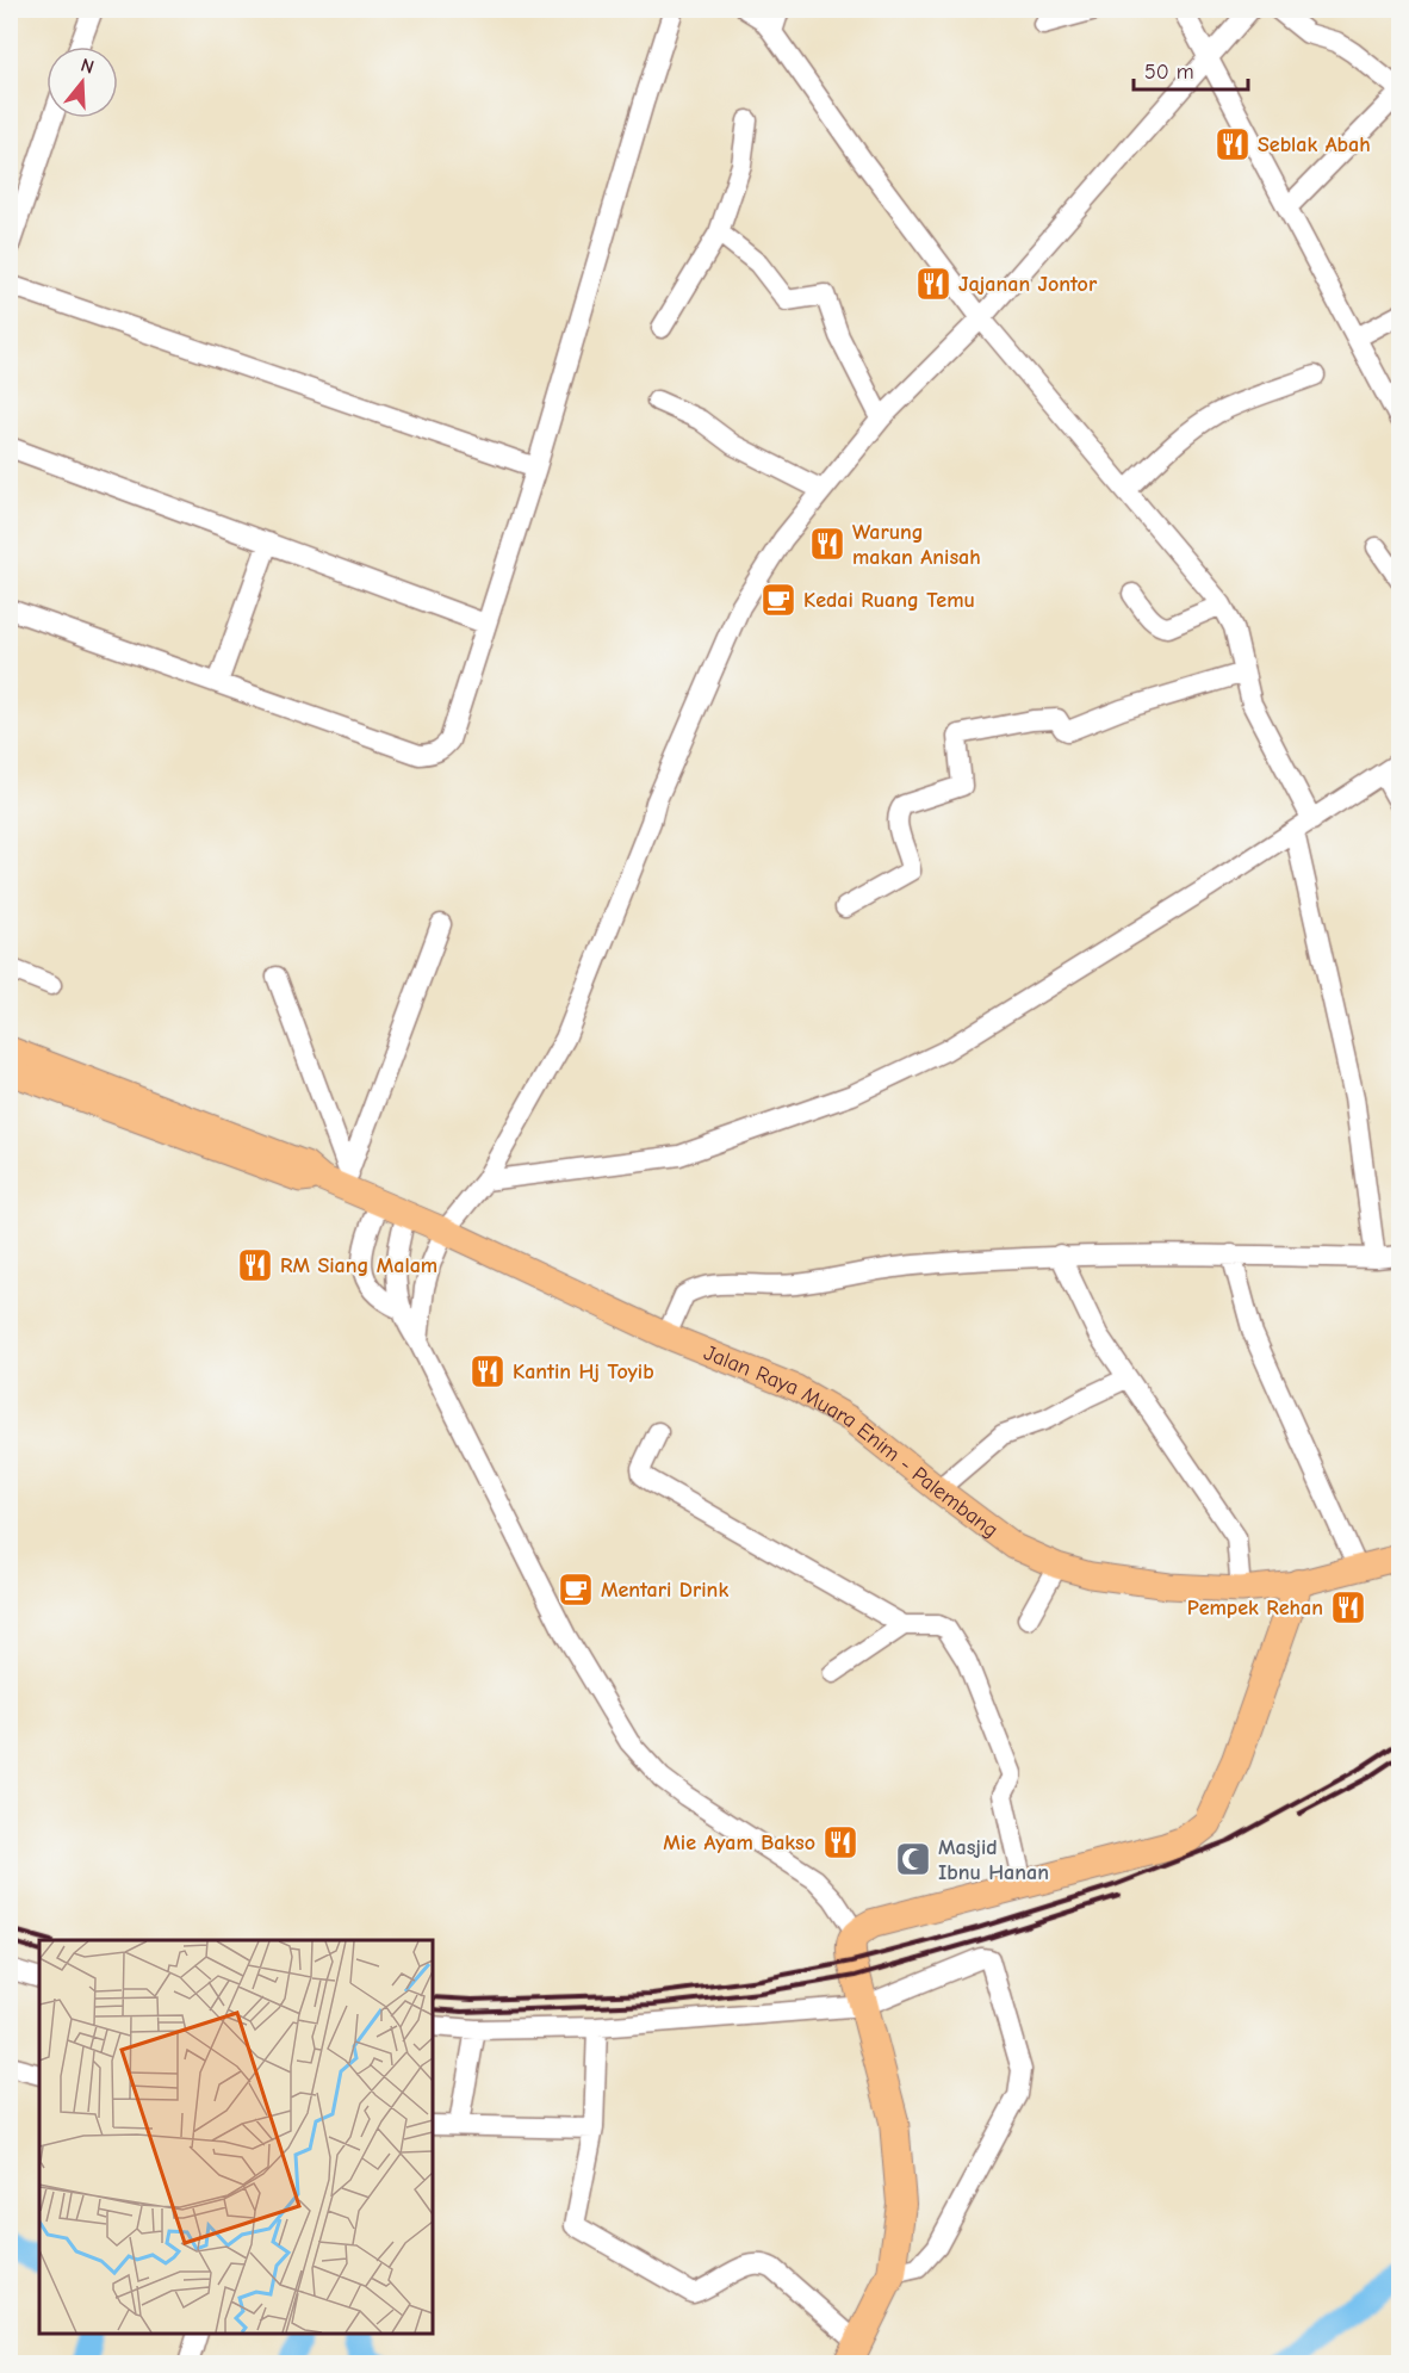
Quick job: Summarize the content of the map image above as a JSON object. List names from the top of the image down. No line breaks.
{"streets":{"main road":["Jalan Raya Muara Enim - Palembang"]},"places":{"restaurant":["Seblak Abah","Jajanan Jontor","Warung makan Anisah","RM Siang Malam","Kantin Hj Toyib","Pempek Rehan","Mie Ayam Bakso"],"cafe":["Kedai Ruang Temu","Mentari Drink"],"mosque":["Masjid Ibnu Hanan"]},"scale_bar":"50 m","north":"top"}
